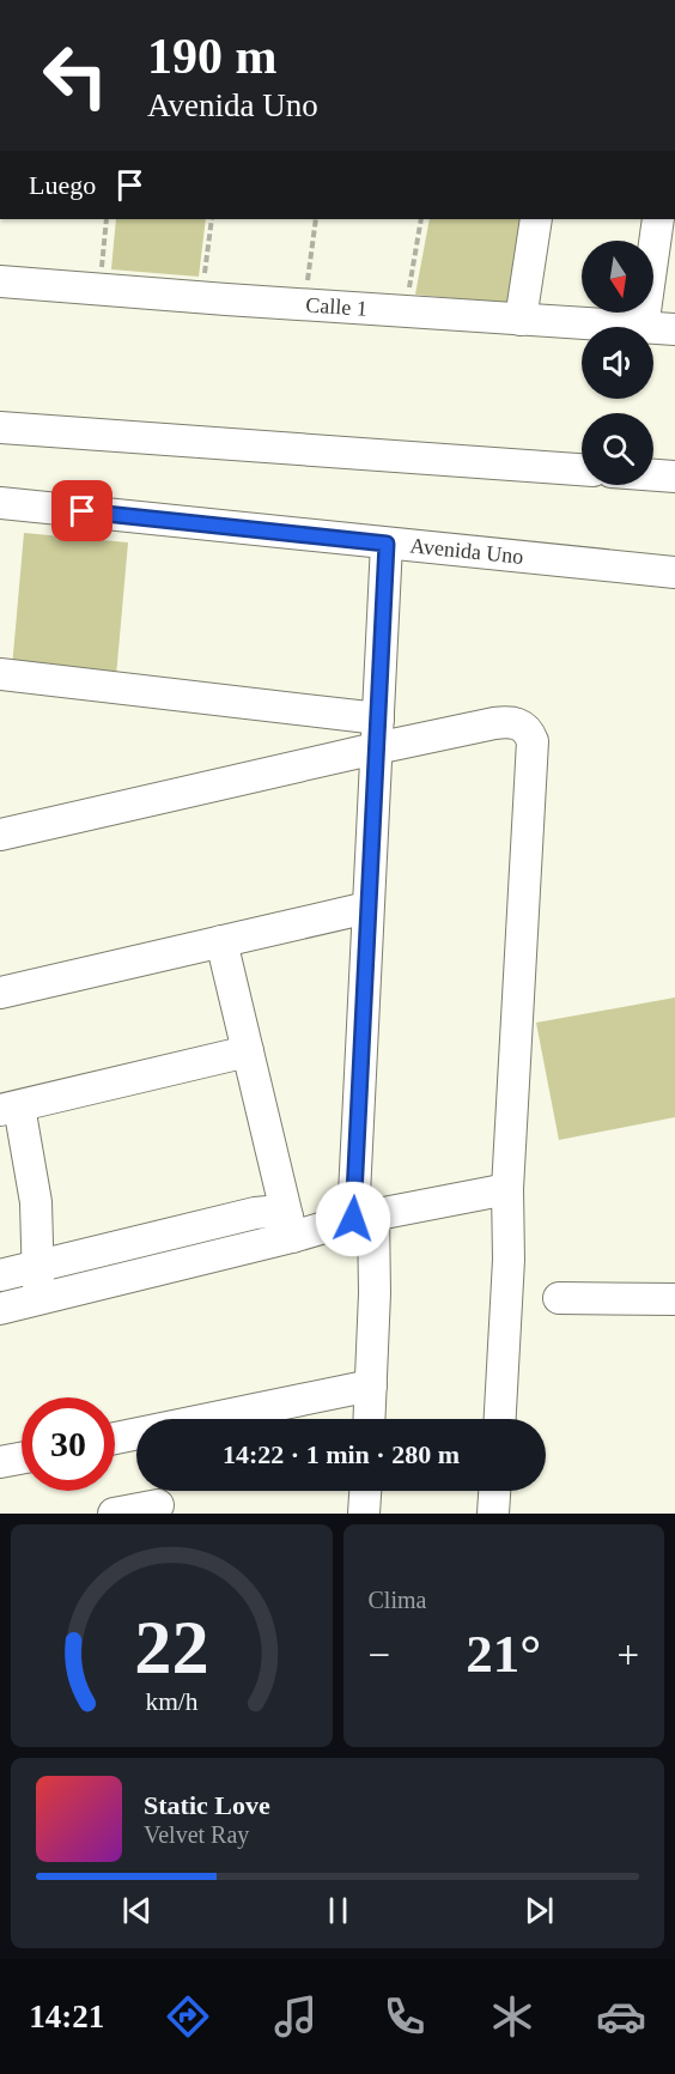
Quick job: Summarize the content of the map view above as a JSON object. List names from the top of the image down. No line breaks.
{"streets":{"street":["Calle 1","Avenida Uno"]},"north":"bottom","page":{"turn":["190 m","Avenida Uno"],"then":"Luego","limit":"30","trip":"14:22 · 1 min · 280 m","tile":"Clima","heat":["−","21°","+"],"song":["Static Love","Velvet Ray"],"tabs":"14:21","gauge":["22","km/h"]}}
